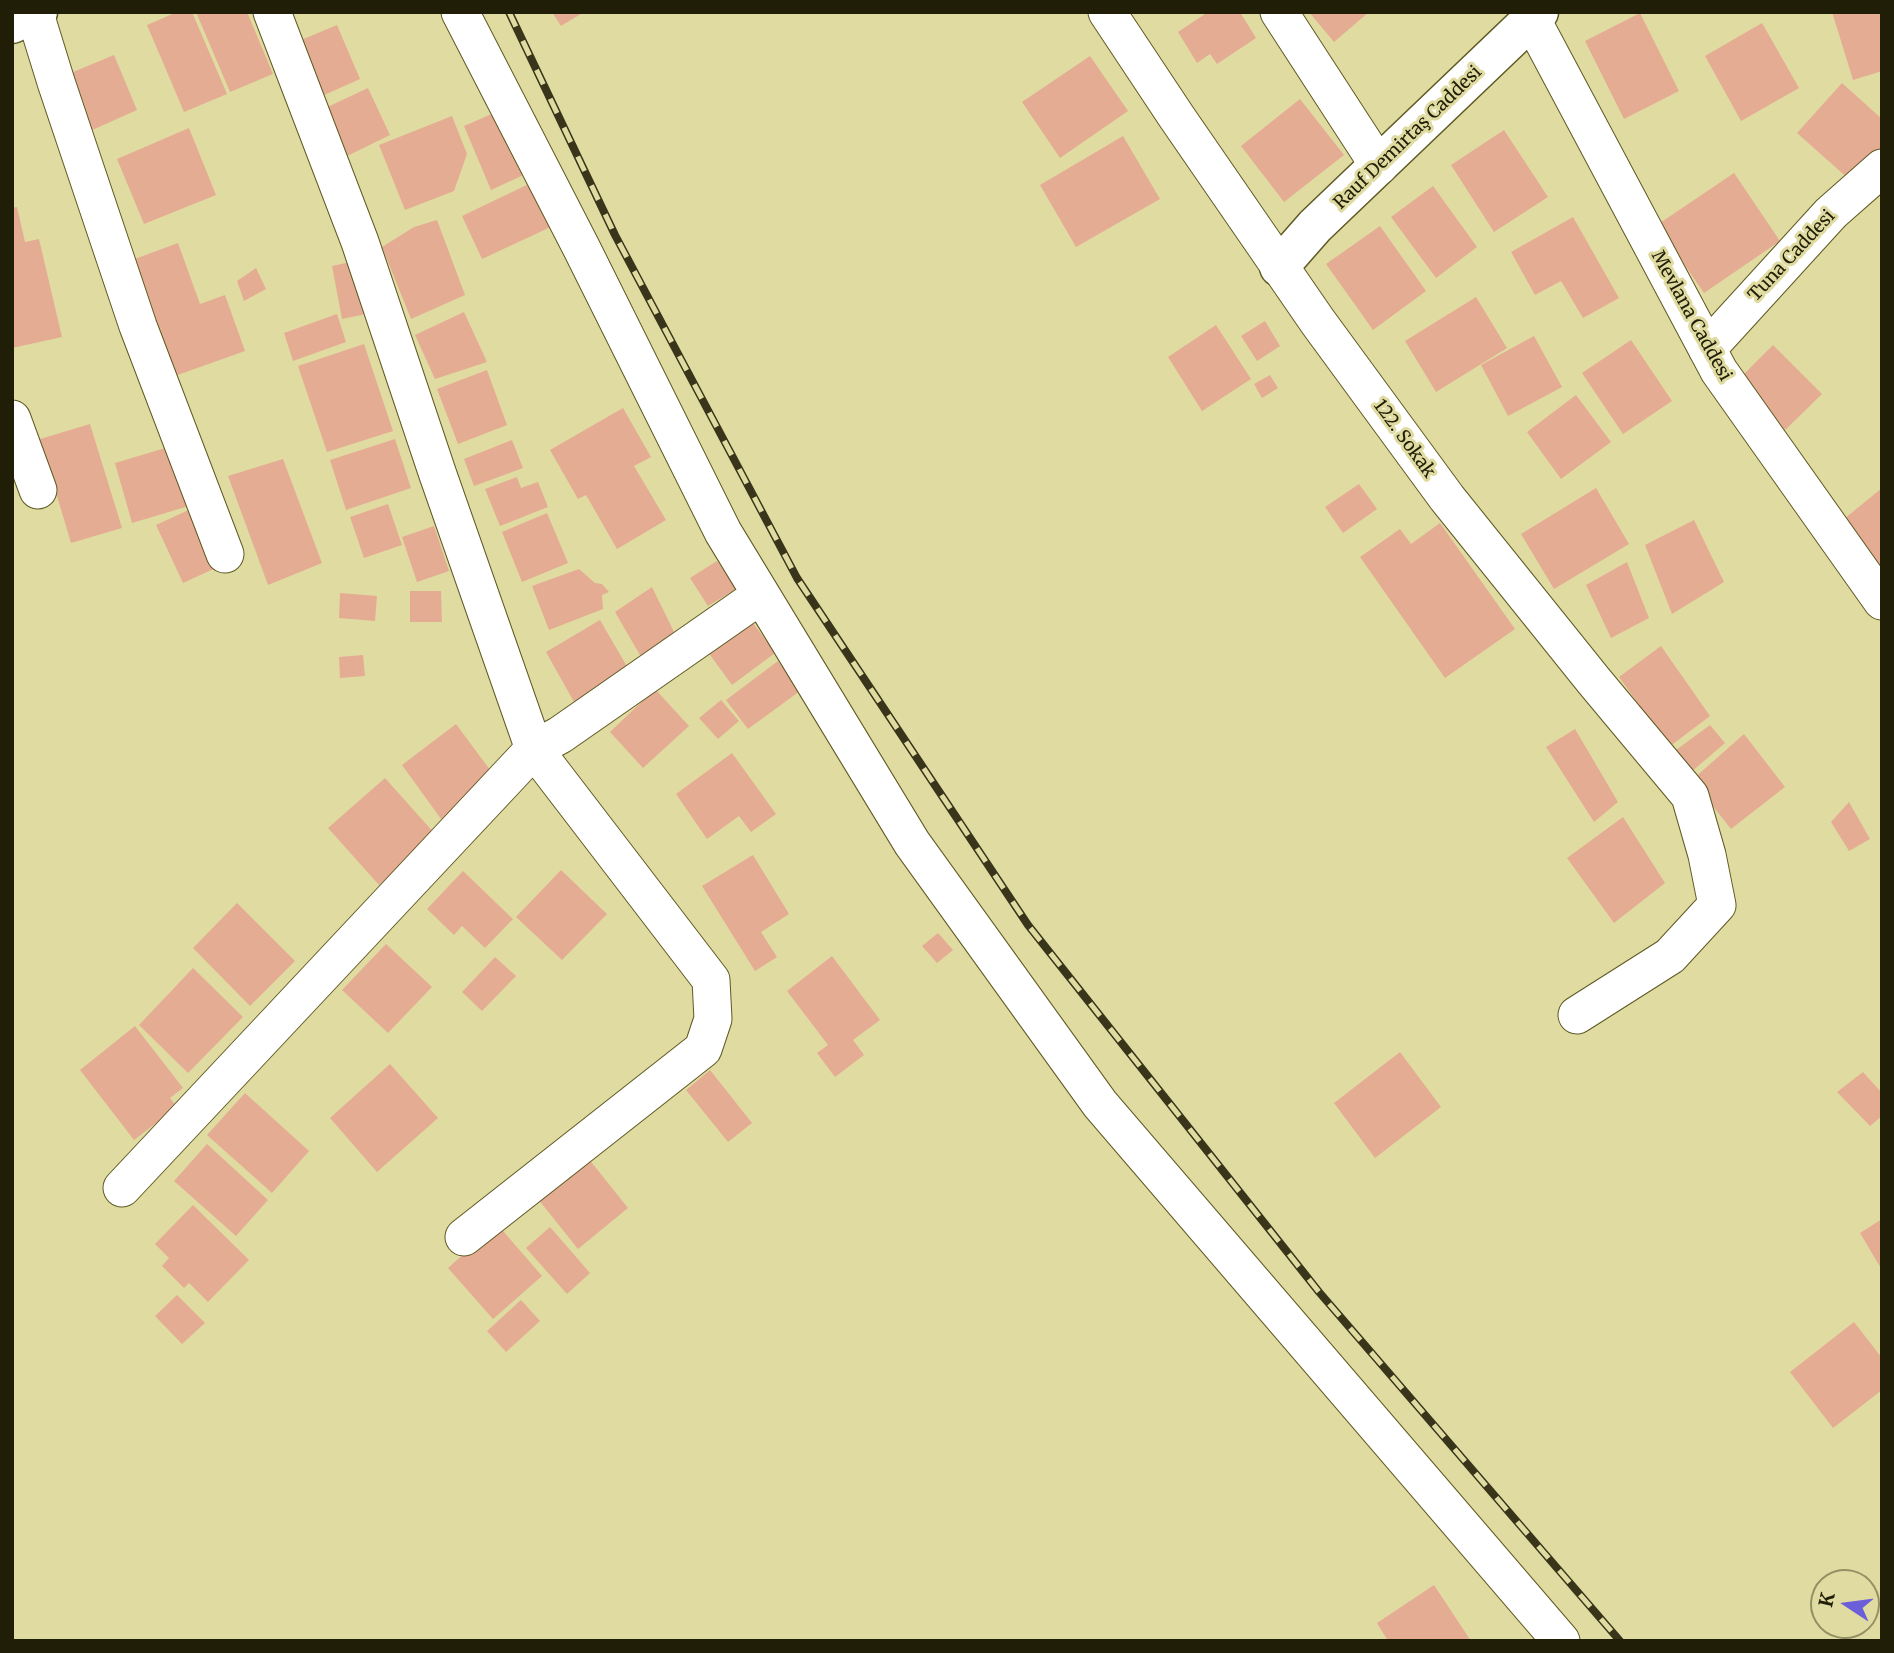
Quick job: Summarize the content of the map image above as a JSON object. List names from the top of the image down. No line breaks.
{"streets":{"street":["Rauf Demirtaş Caddesi","Tuna Caddesi","Mevlana Caddesi","122. Sokak"]},"crossings":[["Rauf Demirtaş Caddesi","Mevlana Caddesi"],["Rauf Demirtaş Caddesi","122. Sokak"],["Tuna Caddesi","Mevlana Caddesi"]],"north":"left"}
